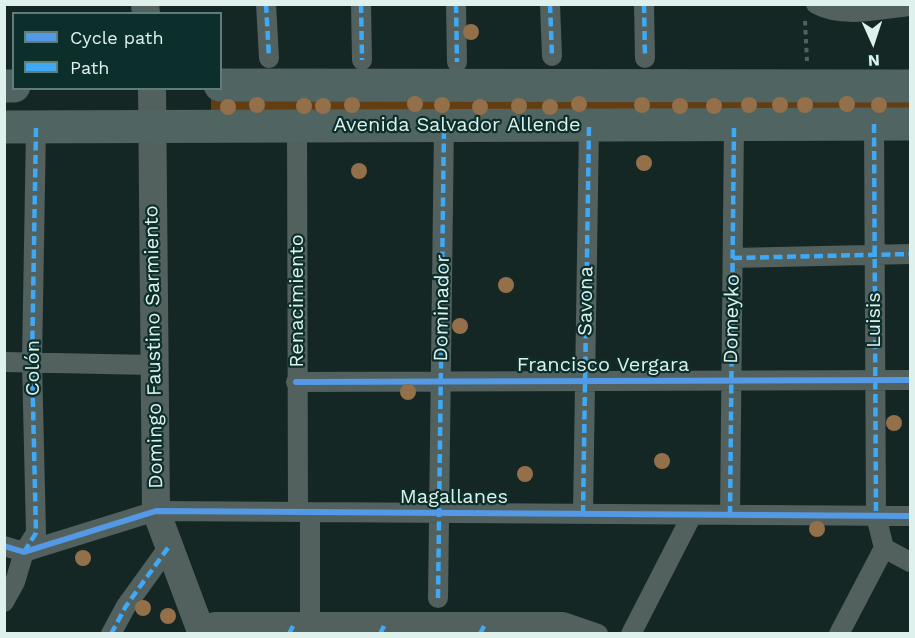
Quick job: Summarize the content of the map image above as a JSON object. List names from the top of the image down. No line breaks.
{"streets":{"highway":["Avenida Salvador Allende"],"main road":["Domingo Faustino Sarmiento"],"street":["Renacimiento","Savona","Dominador","Domeyko","Luisis","Francisco Vergara","Colón","Magallanes"]},"crossings":[["Avenida Salvador Allende","Renacimiento"],["Avenida Salvador Allende","Savona"],["Avenida Salvador Allende","Dominador"],["Avenida Salvador Allende","Domeyko"],["Avenida Salvador Allende","Luisis"],["Avenida Salvador Allende","Domingo Faustino Sarmiento"],["Avenida Salvador Allende","Colón"],["Renacimiento","Francisco Vergara"],["Renacimiento","Magallanes"],["Savona","Francisco Vergara"],["Savona","Magallanes"],["Dominador","Francisco Vergara"],["Dominador","Magallanes"],["Domeyko","Francisco Vergara"],["Domeyko","Magallanes"],["Luisis","Francisco Vergara"],["Luisis","Magallanes"],["Domingo Faustino Sarmiento","Magallanes"],["Colón","Magallanes"]],"legend":["Cycle path","Path"],"north":"bottom"}
